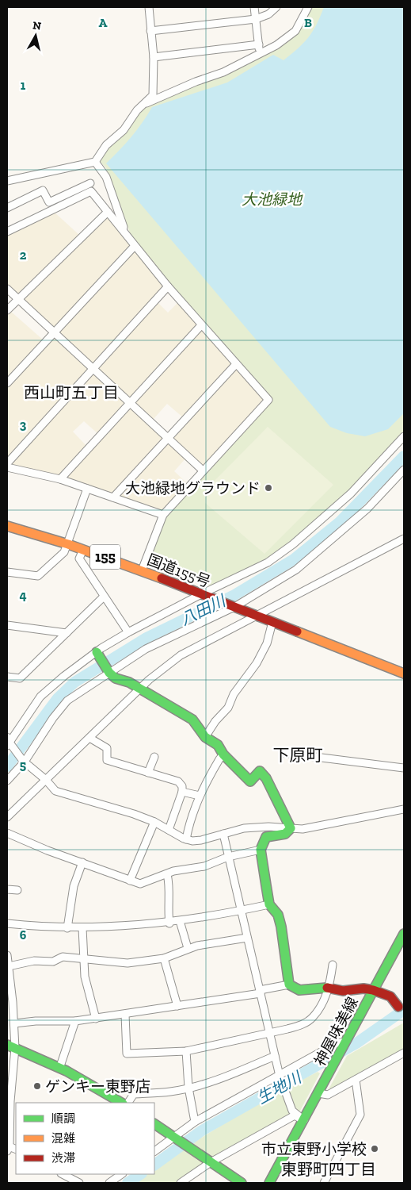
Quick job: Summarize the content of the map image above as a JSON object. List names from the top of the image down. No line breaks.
{"streets":{"main road":["155","国道155号","神屋味美線"]},"districts":["西山町五丁目","下原町","東野町四丁目"],"water":["八田川","生地川"],"parks":["大池緑地"],"places":["大池緑地グラウンド","ゲンキー東野店","市立東野小学校"],"legend":["順調","混雑","渋滞"],"north":"top","grid":{"columns":["A","B"],"rows":["1","2","3","4","5","6"]}}
